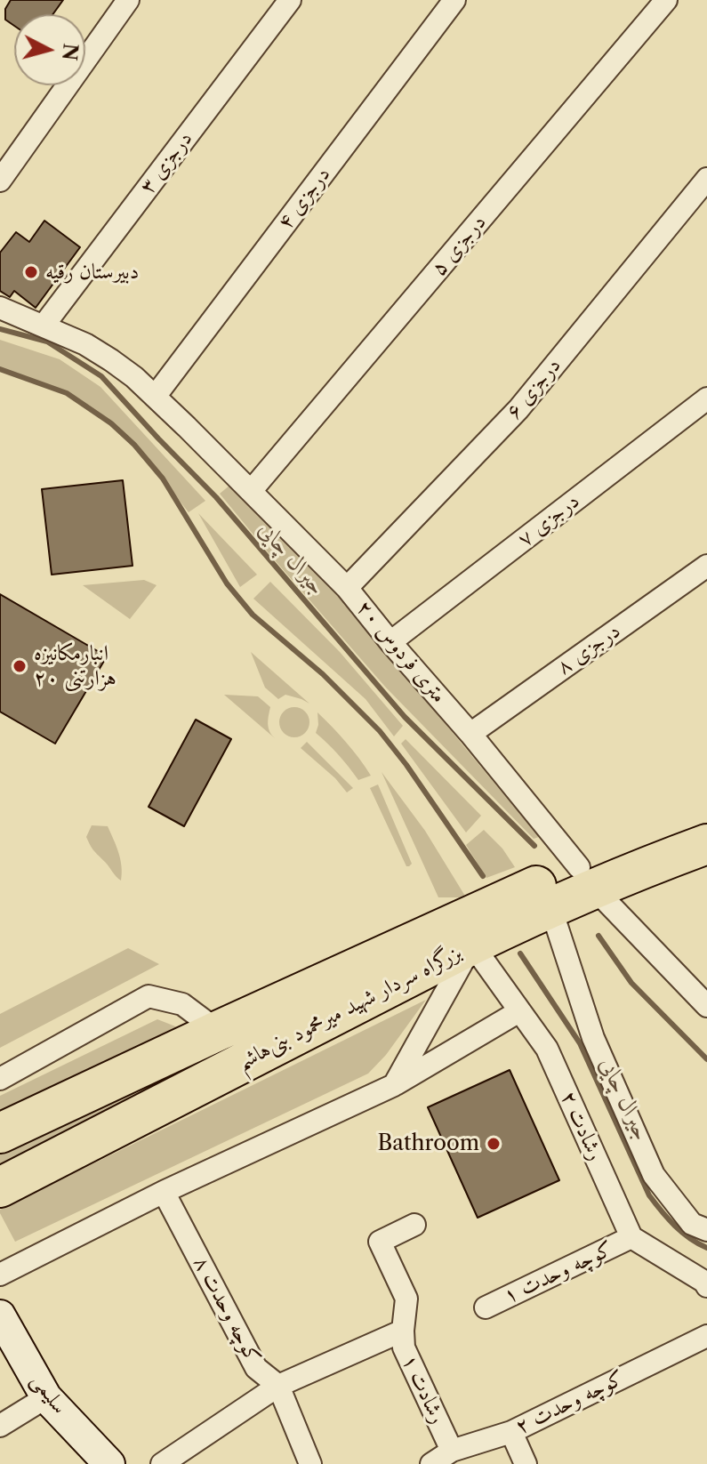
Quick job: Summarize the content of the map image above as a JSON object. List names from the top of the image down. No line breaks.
{"streets":{"highway":["بزرگراه سردار شهید میرمحمود بنی‌هاشم"],"street":["درجزی ۳","درجزی ۴","درجزی ۵","درجزی ۶","درجزی ۷","درجزی ۸","۲۰ متری فردوس","رشادت ۲","کوچه وحدت ۱","کوچه وحدت ۸","رشادت ۱","سلیمی","کوچه وحدت ۲"]},"crossings":[["درجزی ۳","۲۰ متری فردوس"],["درجزی ۴","۲۰ متری فردوس"],["درجزی ۵","۲۰ متری فردوس"],["درجزی ۶","۲۰ متری فردوس"],["درجزی ۷","۲۰ متری فردوس"],["درجزی ۸","۲۰ متری فردوس"],["۲۰ متری فردوس","بزرگراه سردار شهید میرمحمود بنی‌هاشم"],["بزرگراه سردار شهید میرمحمود بنی‌هاشم","رشادت ۲"],["رشادت ۲","کوچه وحدت ۱"],["رشادت ۱","کوچه وحدت ۲"]],"water":["جیرال چایی"],"places":["دبیرستان رقیه","انبارمکانیزه ۲۰ هزارتنی","Bathroom"],"north":"right"}
